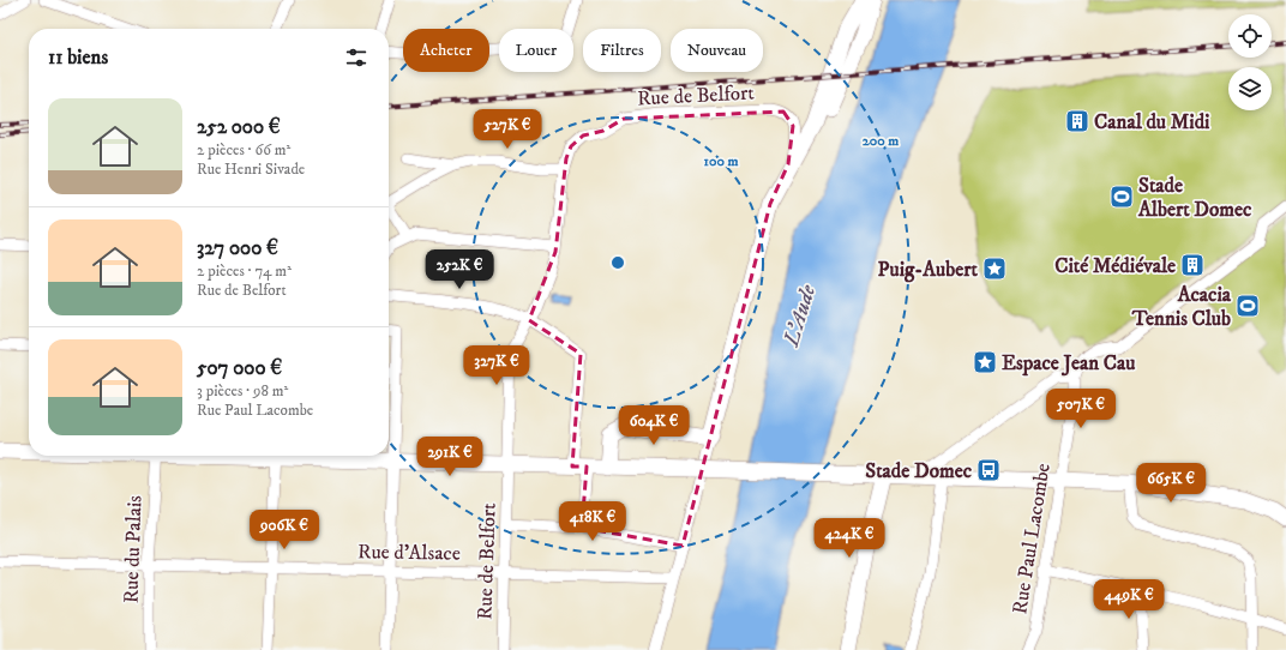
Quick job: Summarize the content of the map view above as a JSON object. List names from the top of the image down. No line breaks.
{"streets":{"street":["Rue de Belfort","Rue Paul Lacombe","Rue du Palais","Rue d'Alsace"]},"crossings":[["Rue de Belfort","Rue d'Alsace"],["Rue du Palais","Rue d'Alsace"]],"water":["L'Aude"],"places":{"building":["Canal du Midi","Cité Médiévale"],"sports":["Stade Albert Domec","Acacia Tennis Club"],"place":["Puig-Aubert","Espace Jean Cau"],"bus stop":["Stade Domec"]},"page":{"chip":["Acheter","Louer","Filtres","Nouveau"],"heading":"11 biens","list":[{"name":"252 000 €","note":"2 pièces · 66 m² · Rue Henri Sivade"},{"name":"327 000 €","note":"2 pièces · 74 m² · Rue de Belfort"},{"name":"507 000 €","note":"3 pièces · 98 m² · Rue Paul Lacombe"}],"price":["527K €","252K €","327K €","507K €","604K €","291K €","665K €","418K €","906K €","424K €","449K €"]},"rings":["200 m","100 m"]}
